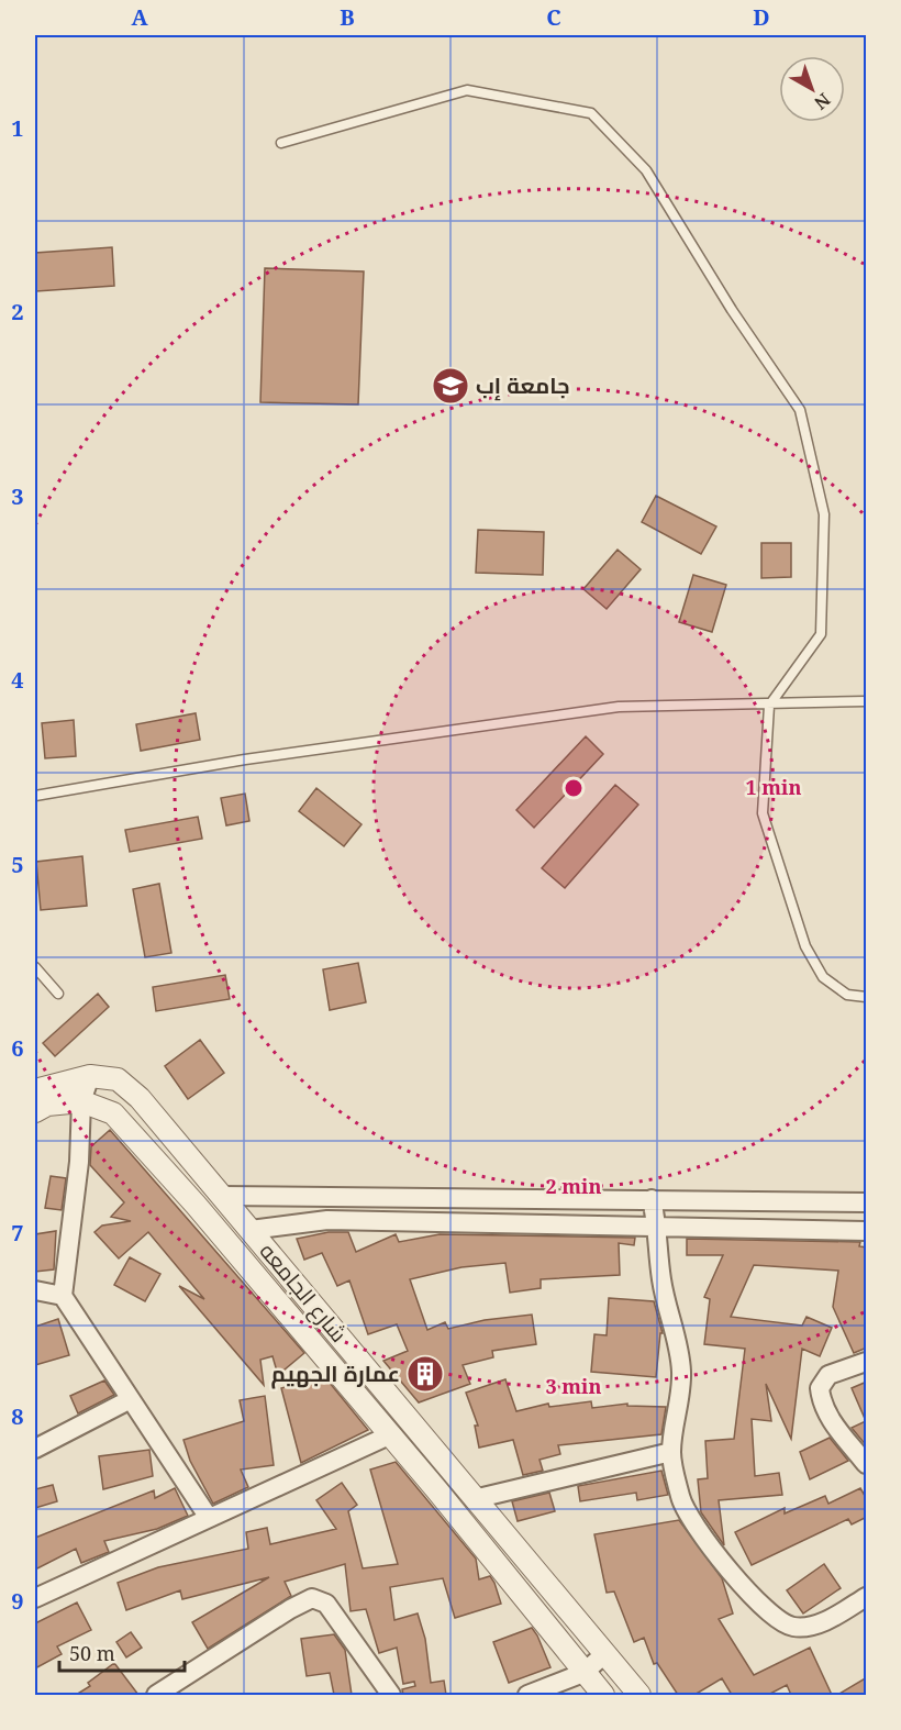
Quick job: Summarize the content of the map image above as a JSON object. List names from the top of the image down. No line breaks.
{"streets":{"street":["شارع الجامعه"]},"places":{"school or university":["جامعة إب"],"building":["عمارة الجهيم"]},"scale_bar":"50 m","north":"bottom right","grid":{"columns":["A","B","C","D"],"rows":["1","2","3","4","5","6","7","8","9"]},"rings":["1 min","2 min","3 min"]}
